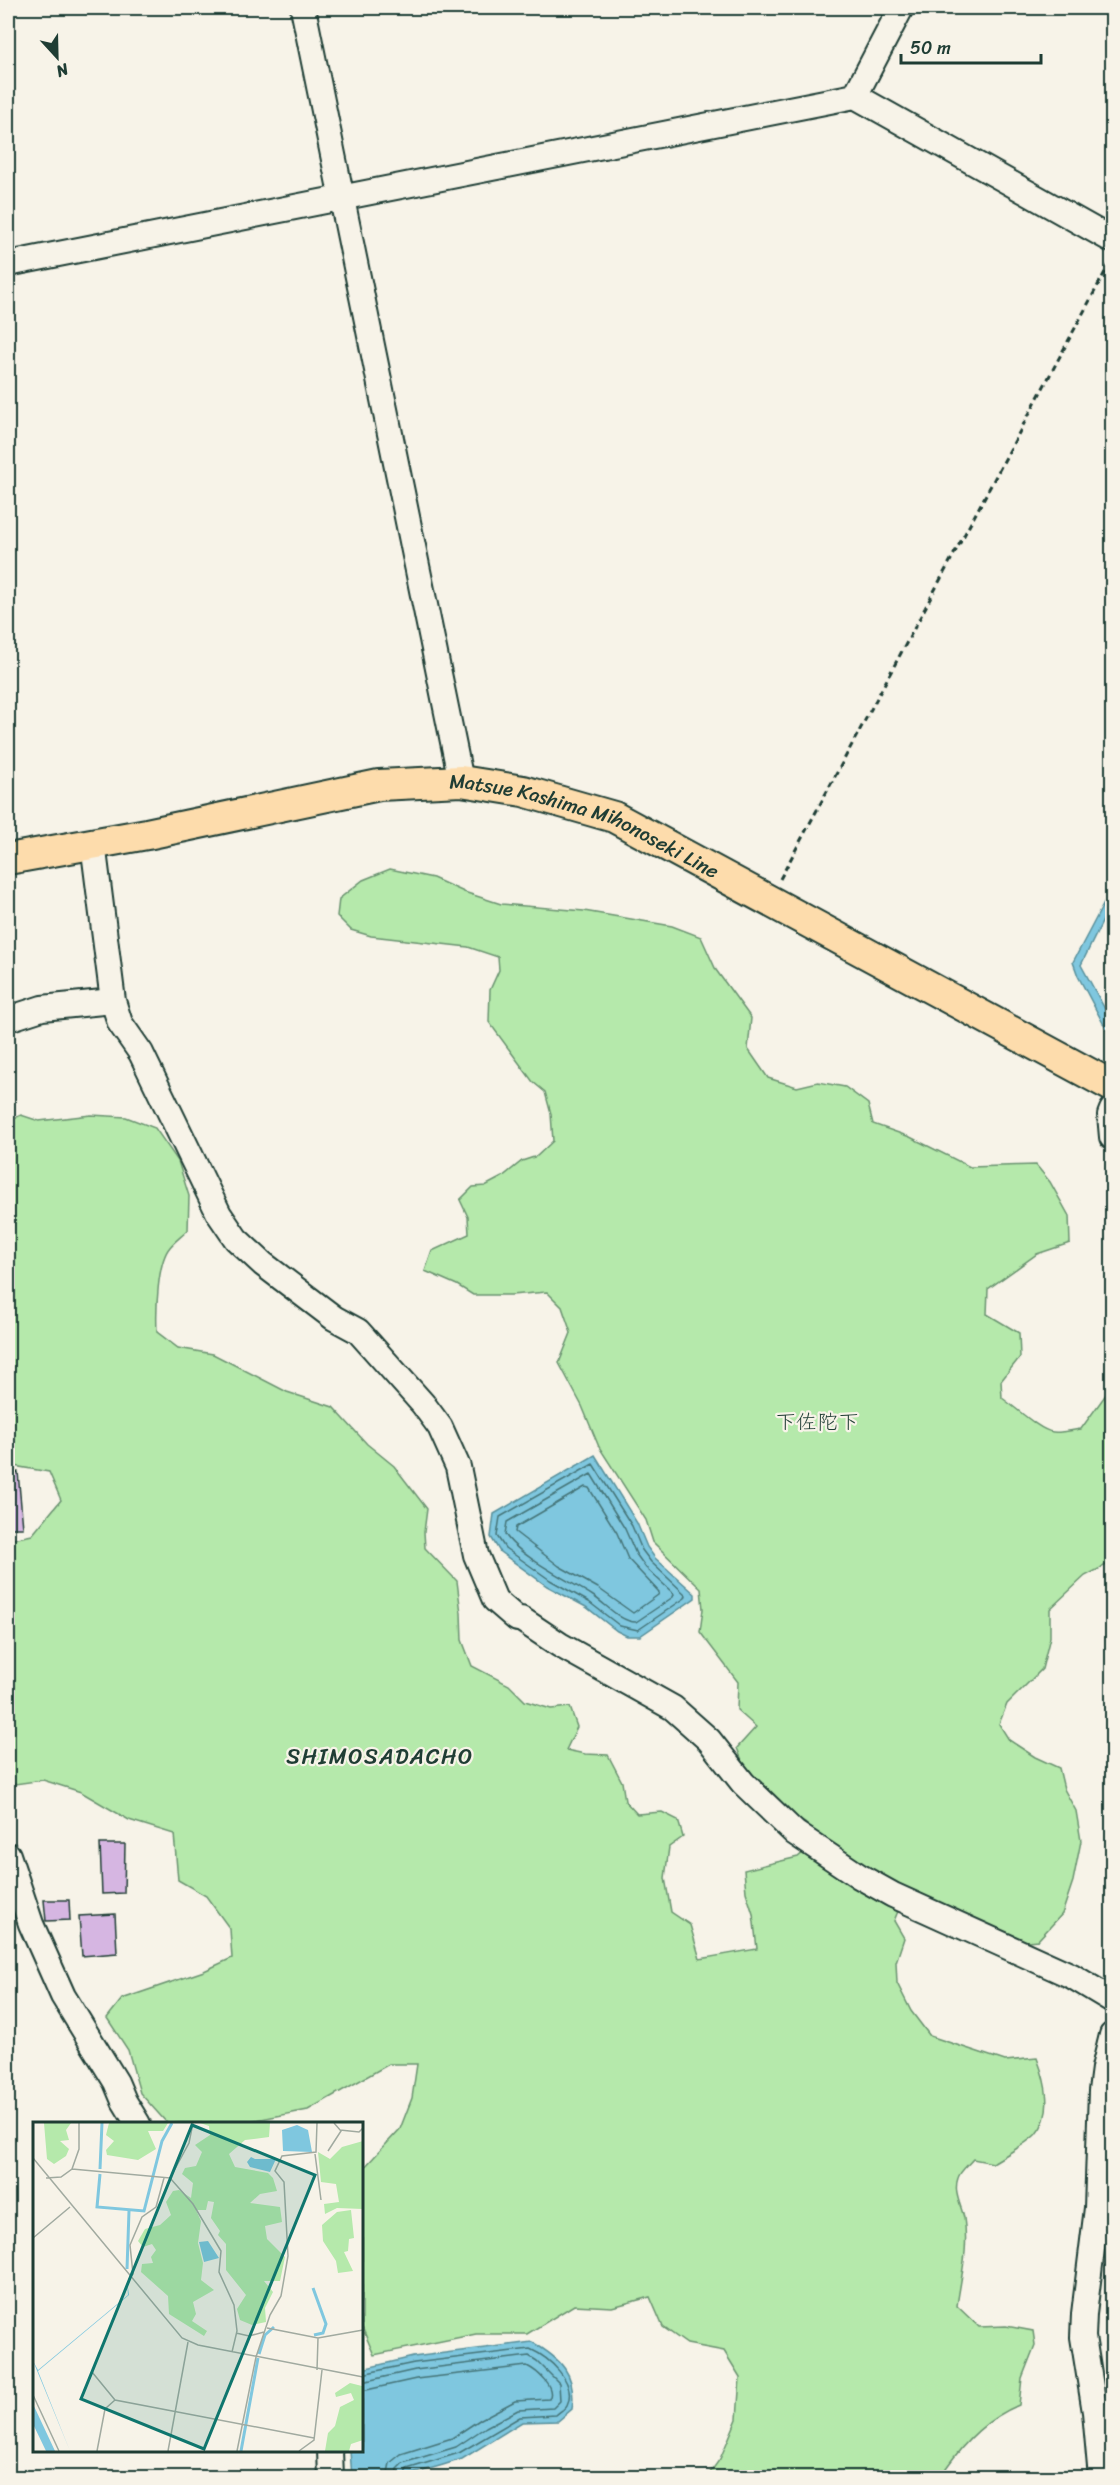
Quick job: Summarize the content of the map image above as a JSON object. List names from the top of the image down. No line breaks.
{"streets":{"main road":["Matsue Kashima Mihonoseki Line"]},"districts":["下佐陀下","SHIMOSADACHO"],"scale_bar":"50 m","north":"bottom"}
